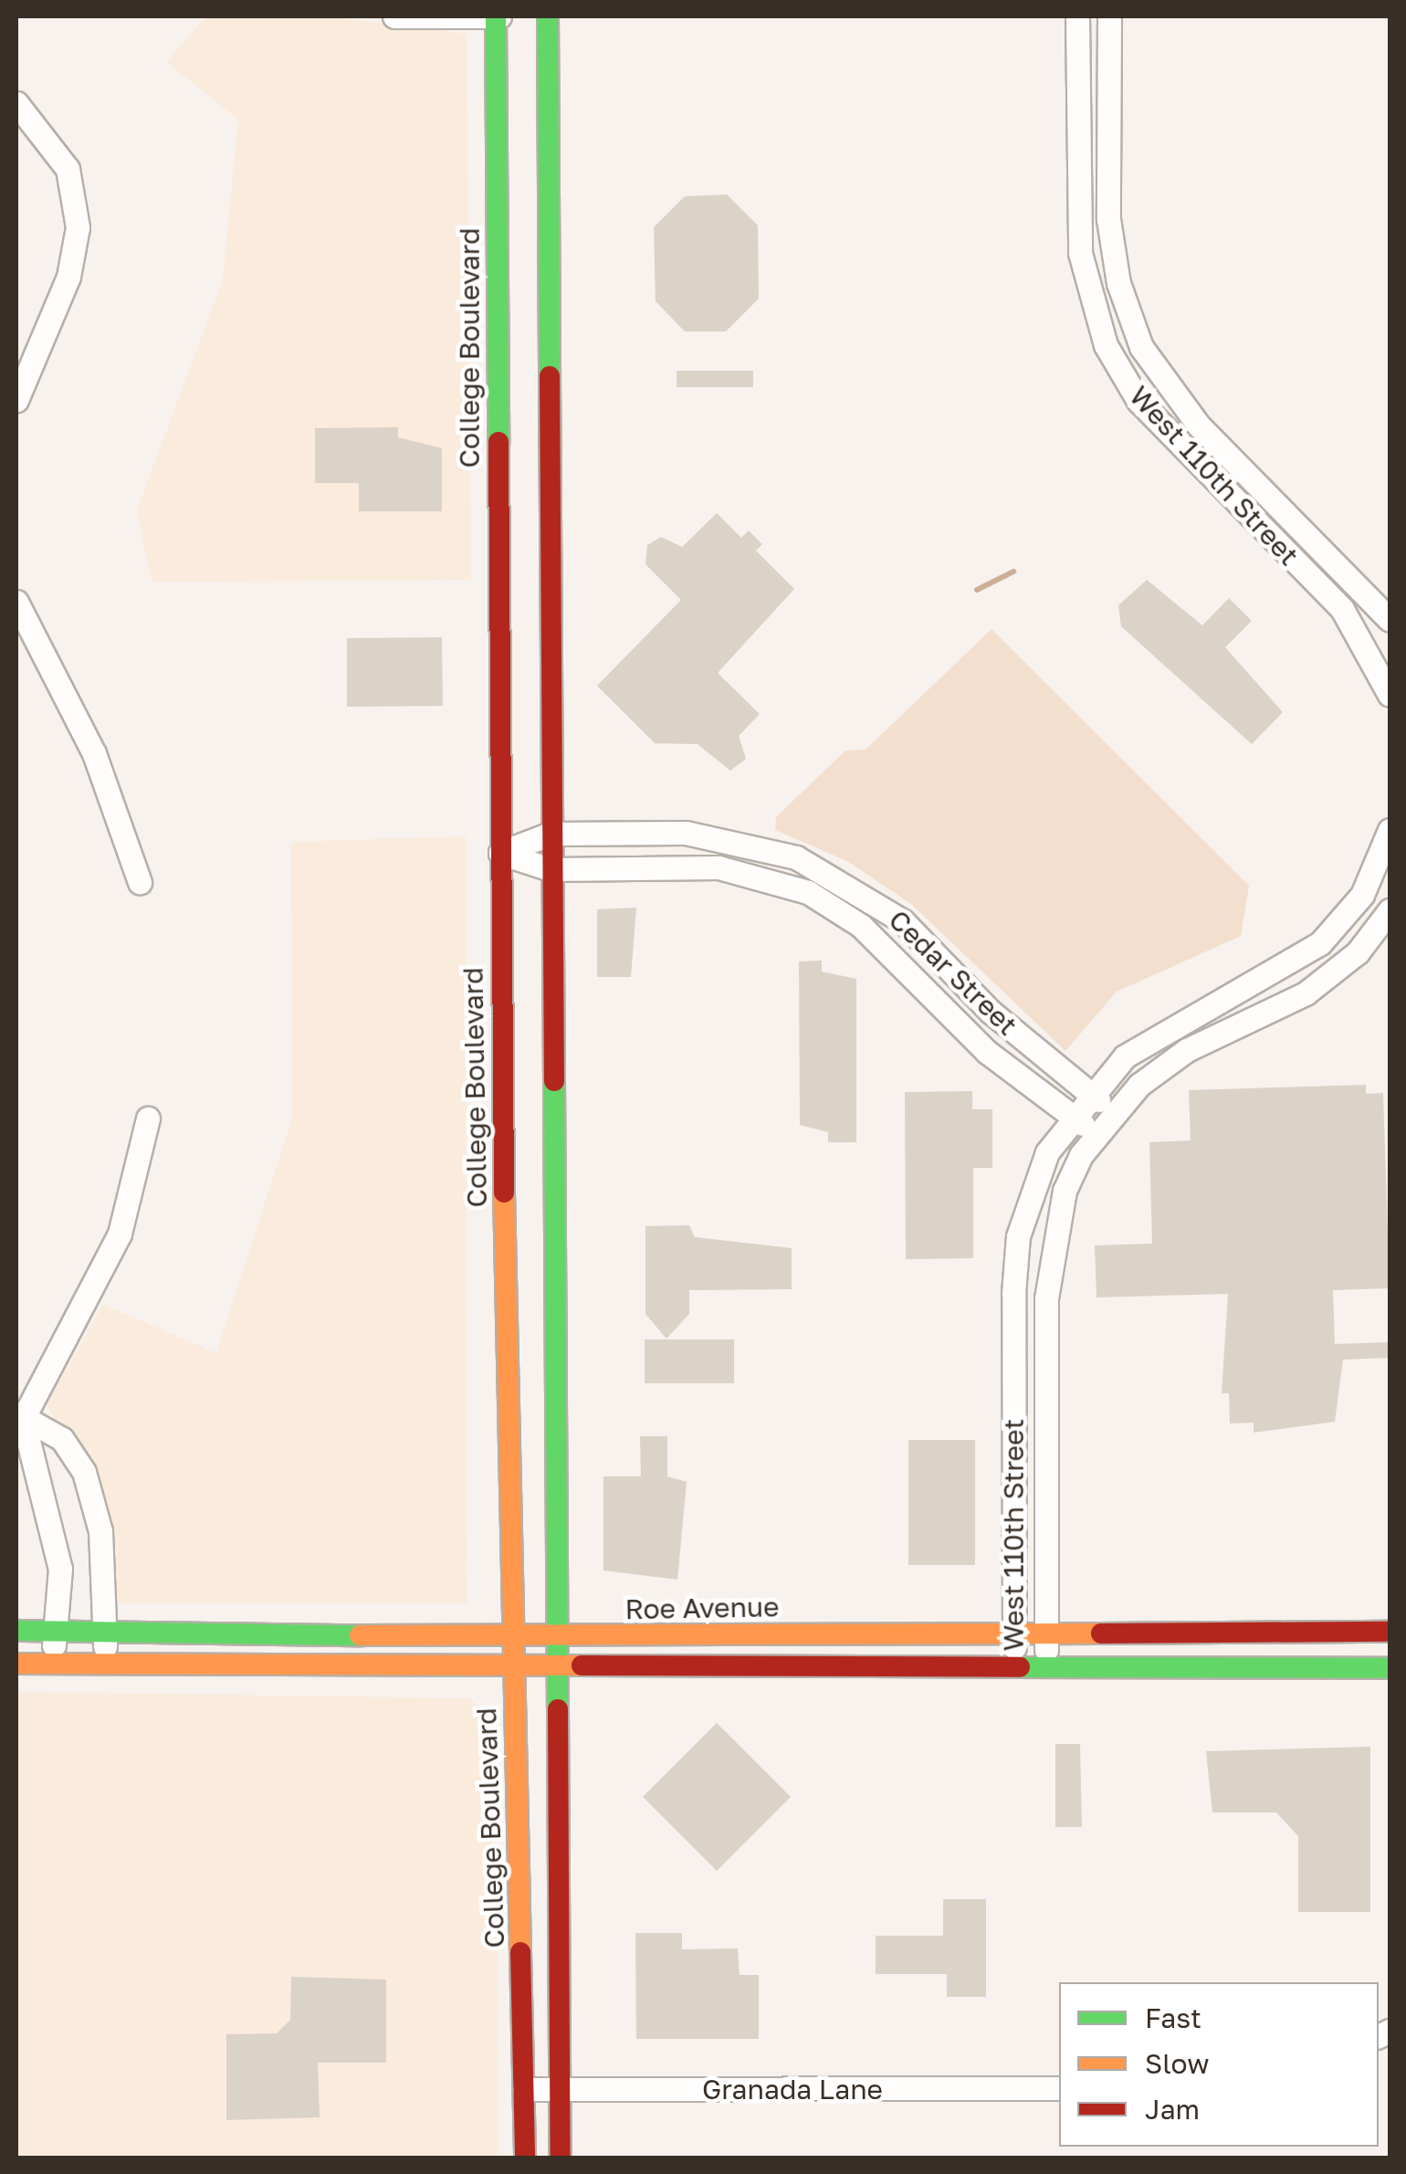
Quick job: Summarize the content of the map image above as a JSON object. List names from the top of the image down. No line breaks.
{"streets":{"main road":["College Boulevard","Roe Avenue"],"street":["West 110th Street","Cedar Street","Granada Lane"]},"crossings":[["College Boulevard","Cedar Street"],["College Boulevard","Roe Avenue"],["College Boulevard","Granada Lane"],["West 110th Street","Cedar Street"],["West 110th Street","Roe Avenue"]],"legend":["Fast","Slow","Jam"]}
